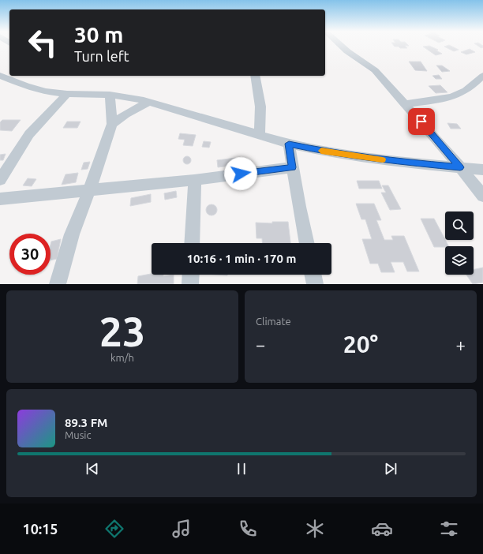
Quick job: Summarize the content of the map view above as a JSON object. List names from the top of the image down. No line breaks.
{"page":{"turn":["30 m","Turn left"],"limit":"30","trip":"10:16 · 1 min · 170 m","tile":[["23","km/h"],"Climate"],"heat":["−","20°","+"],"song":["89.3 FM","Music"],"tabs":"10:15"}}
